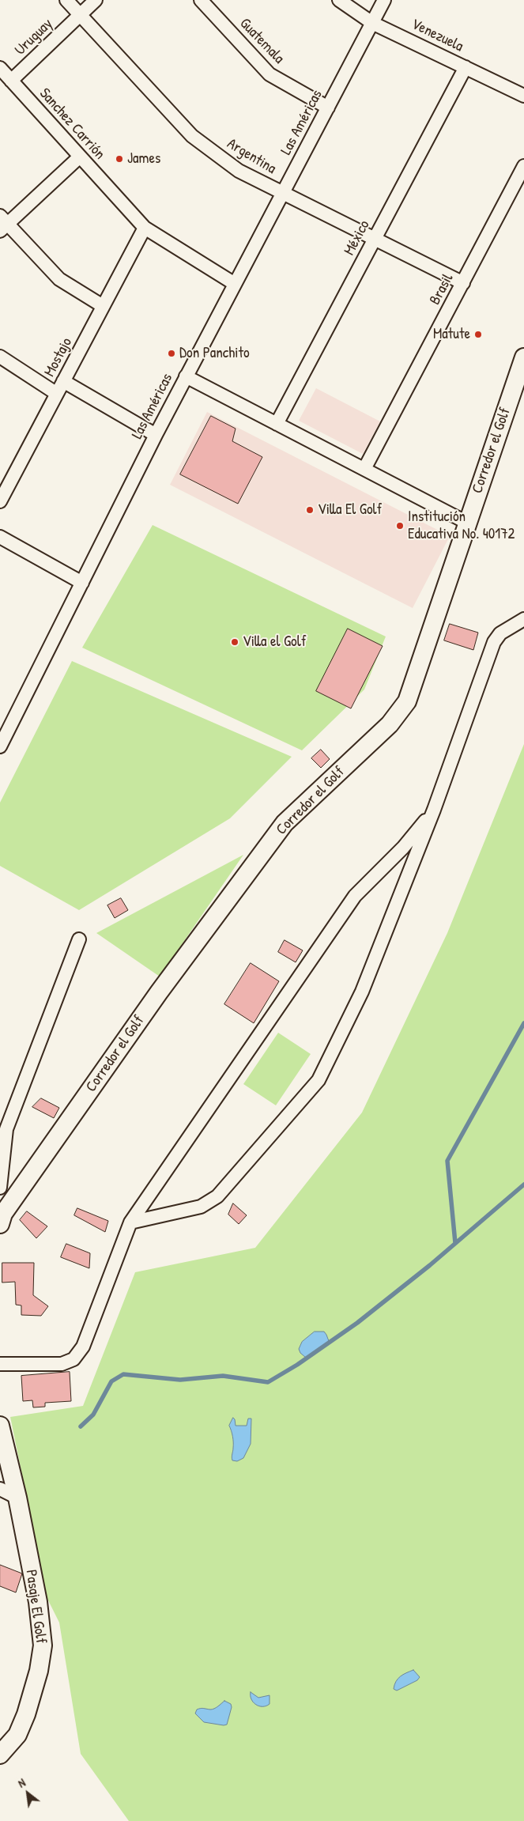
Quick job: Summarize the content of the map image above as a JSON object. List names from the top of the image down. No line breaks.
{"streets":{"street":["Venezuela","Uruguay","Guatemala","Las Américas","Sanchez Carrión","Argentina","México","Brasil","Mostajo","Corredor el Golf","Pasaje El Golf"]},"crossings":[["Venezuela","Las Américas"],["Venezuela","México"],["Uruguay","Sanchez Carrión"],["Uruguay","Argentina"],["Guatemala","Las Américas"],["Las Américas","Sanchez Carrión"],["Las Américas","Argentina"],["Sanchez Carrión","Mostajo"],["Argentina","México"],["Argentina","Brasil"]],"places":["James","Matute","Don Panchito","Villa El Golf","Institución Educativa No. 40172","Villa el Golf"],"north":"top left"}
